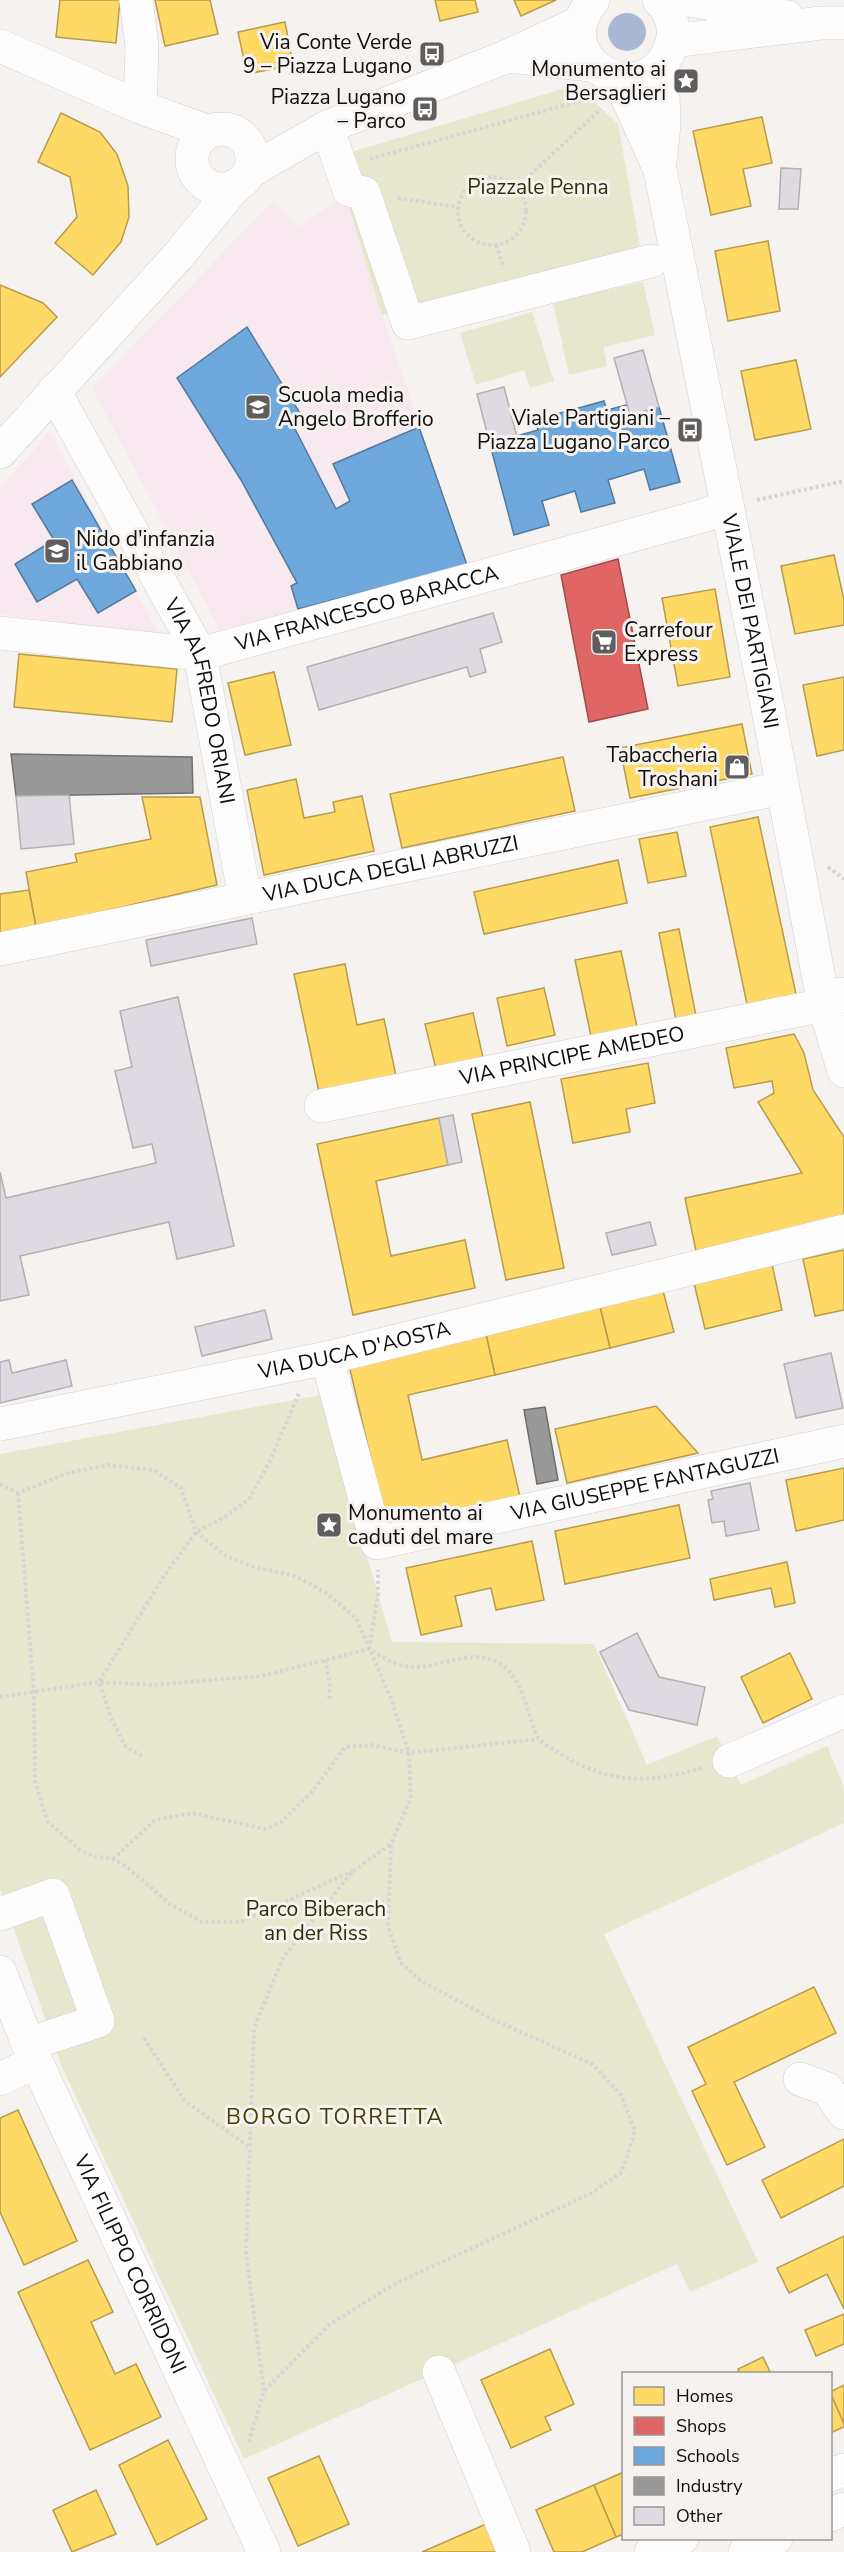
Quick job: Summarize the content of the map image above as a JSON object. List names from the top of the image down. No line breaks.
{"streets":{"street":["VIA FRANCESCO BARACCA","VIALE DEI PARTIGIANI","VIA ALFREDO ORIANI","VIA DUCA DEGLI ABRUZZI","VIA PRINCIPE AMEDEO","VIA DUCA D'AOSTA","VIA GIUSEPPE FANTAGUZZI","VIA FILIPPO CORRIDONI"]},"crossings":[["VIA FRANCESCO BARACCA","VIALE DEI PARTIGIANI"],["VIA FRANCESCO BARACCA","VIA ALFREDO ORIANI"],["VIALE DEI PARTIGIANI","VIA DUCA DEGLI ABRUZZI"],["VIALE DEI PARTIGIANI","VIA PRINCIPE AMEDEO"],["VIA ALFREDO ORIANI","VIA DUCA DEGLI ABRUZZI"]],"districts":["BORGO TORRETTA"],"parks":["Piazzale Penna","Parco Biberach an der Riss"],"places":{"bus stop":["Via Conte Verde 9 – Piazza Lugano","Piazza Lugano – Parco","Viale Partigiani – Piazza Lugano Parco"],"place":["Monumento ai Bersaglieri","Monumento ai caduti del mare"],"school or university":["Scuola media Angelo Brofferio","Nido d'infanzia il Gabbiano"],"supermarket":["Carrefour Express"],"shop":["Tabaccheria Troshani"]},"legend":["Homes","Shops","Schools","Industry","Other"]}
